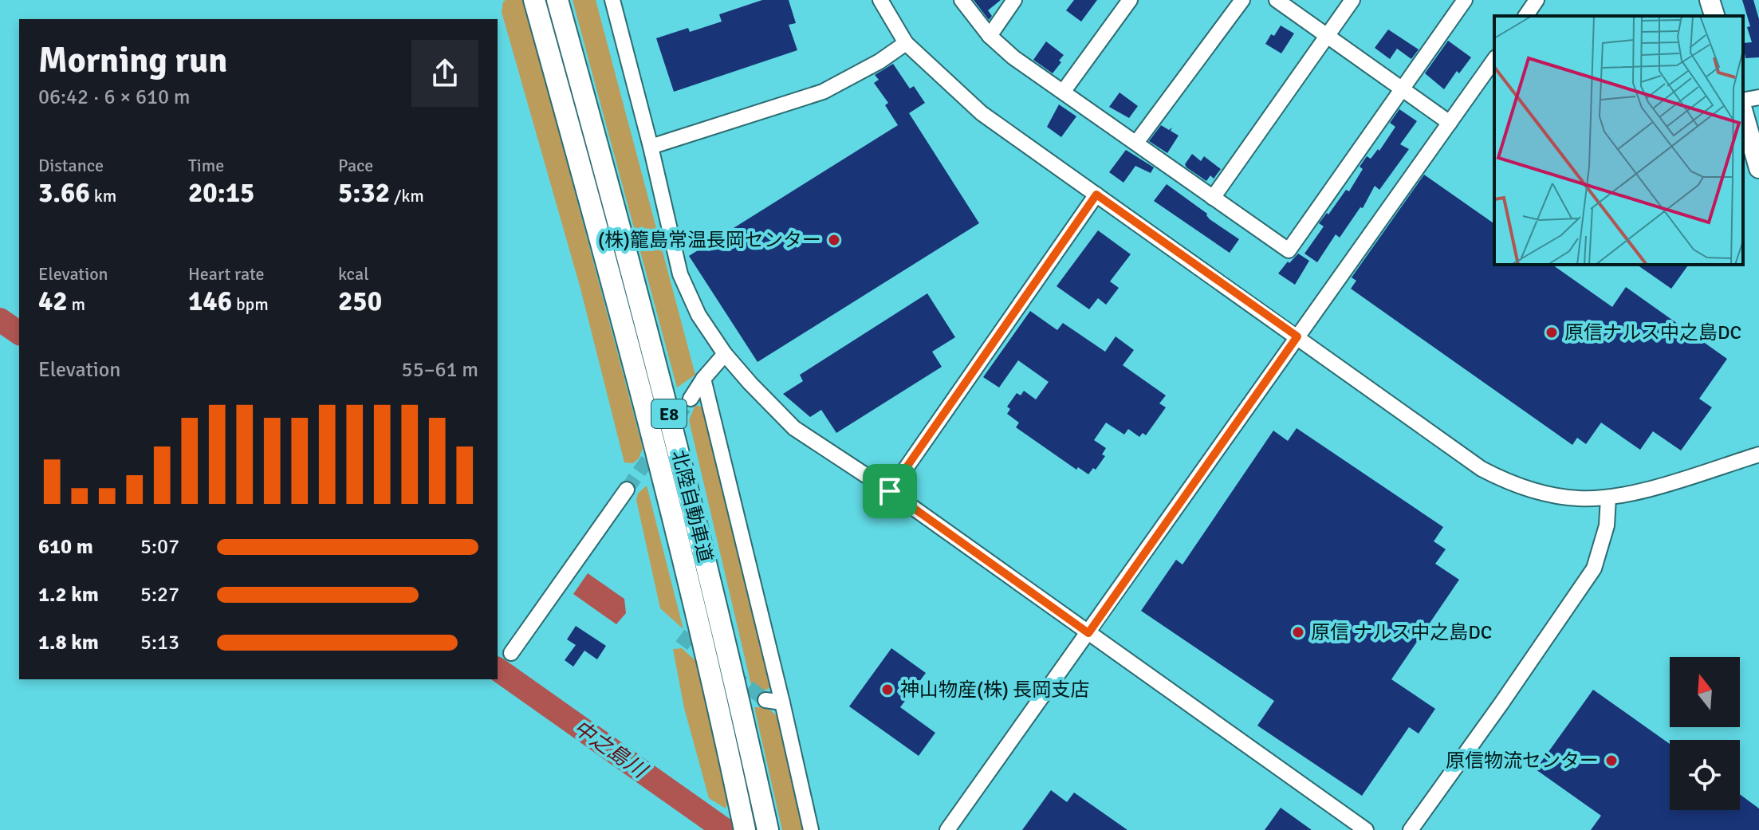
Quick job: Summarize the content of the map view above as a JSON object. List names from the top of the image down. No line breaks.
{"streets":{"highway":["E8","北陸自動車道"]},"water":["中之島川"],"places":["(株)籠島常温長岡センター","原信ナルス中之島DC","原信 ナルス中之島DC","神山物産(株) 長岡支店","原信物流センター"],"north":"top","page":{"heading":["Morning run","06:42 · 6 × 610 m"],"stats":[["Distance","3.66 km"],["Time","20:15"],["Pace","5:32 /km"],["Elevation","42 m"],["Heart rate","146 bpm"],["kcal","250"]],"chart":["Elevation","55–61 m"],"list":[{"name":"610 m","note":"5:07"},{"name":"1.2 km","note":"5:27"},{"name":"1.8 km","note":"5:13"}]}}
